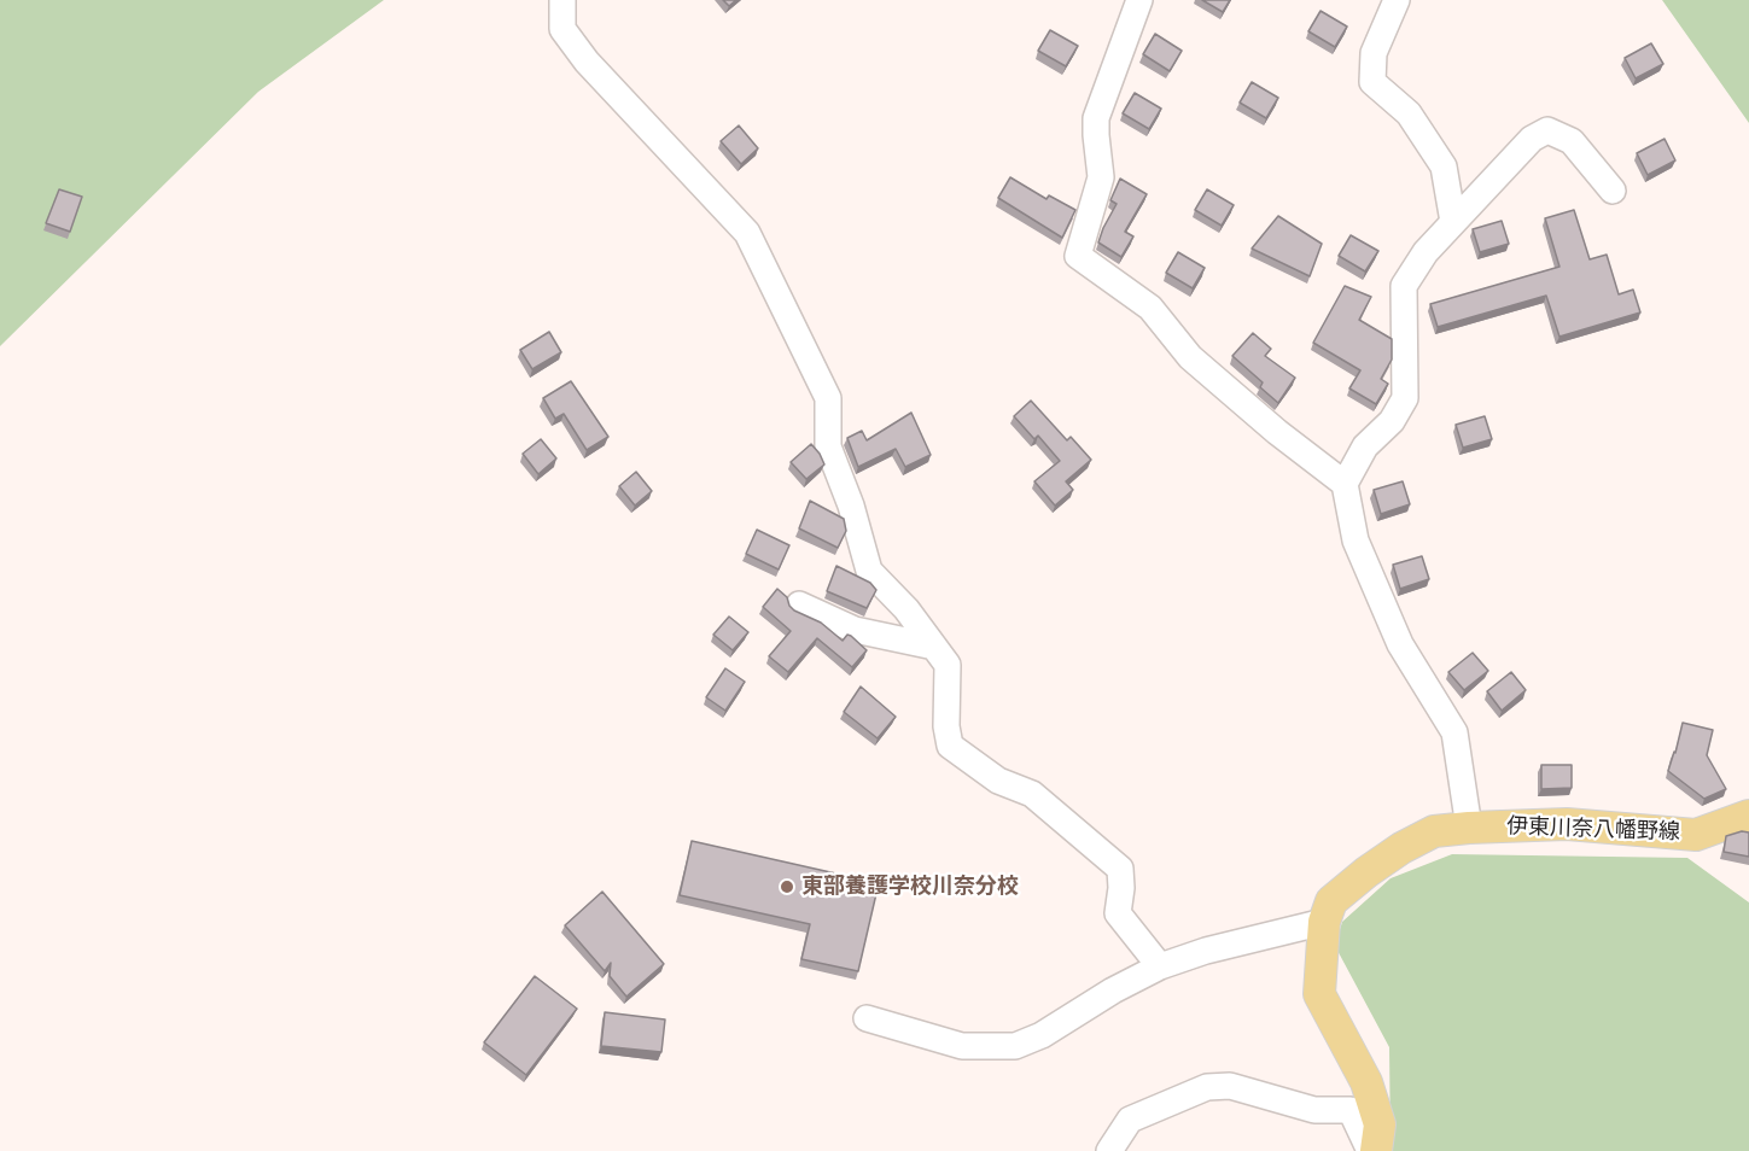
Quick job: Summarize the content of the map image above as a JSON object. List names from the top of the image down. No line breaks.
{"streets":{"main road":["伊東川奈八幡野線"]},"places":["東部養護学校川奈分校"]}
